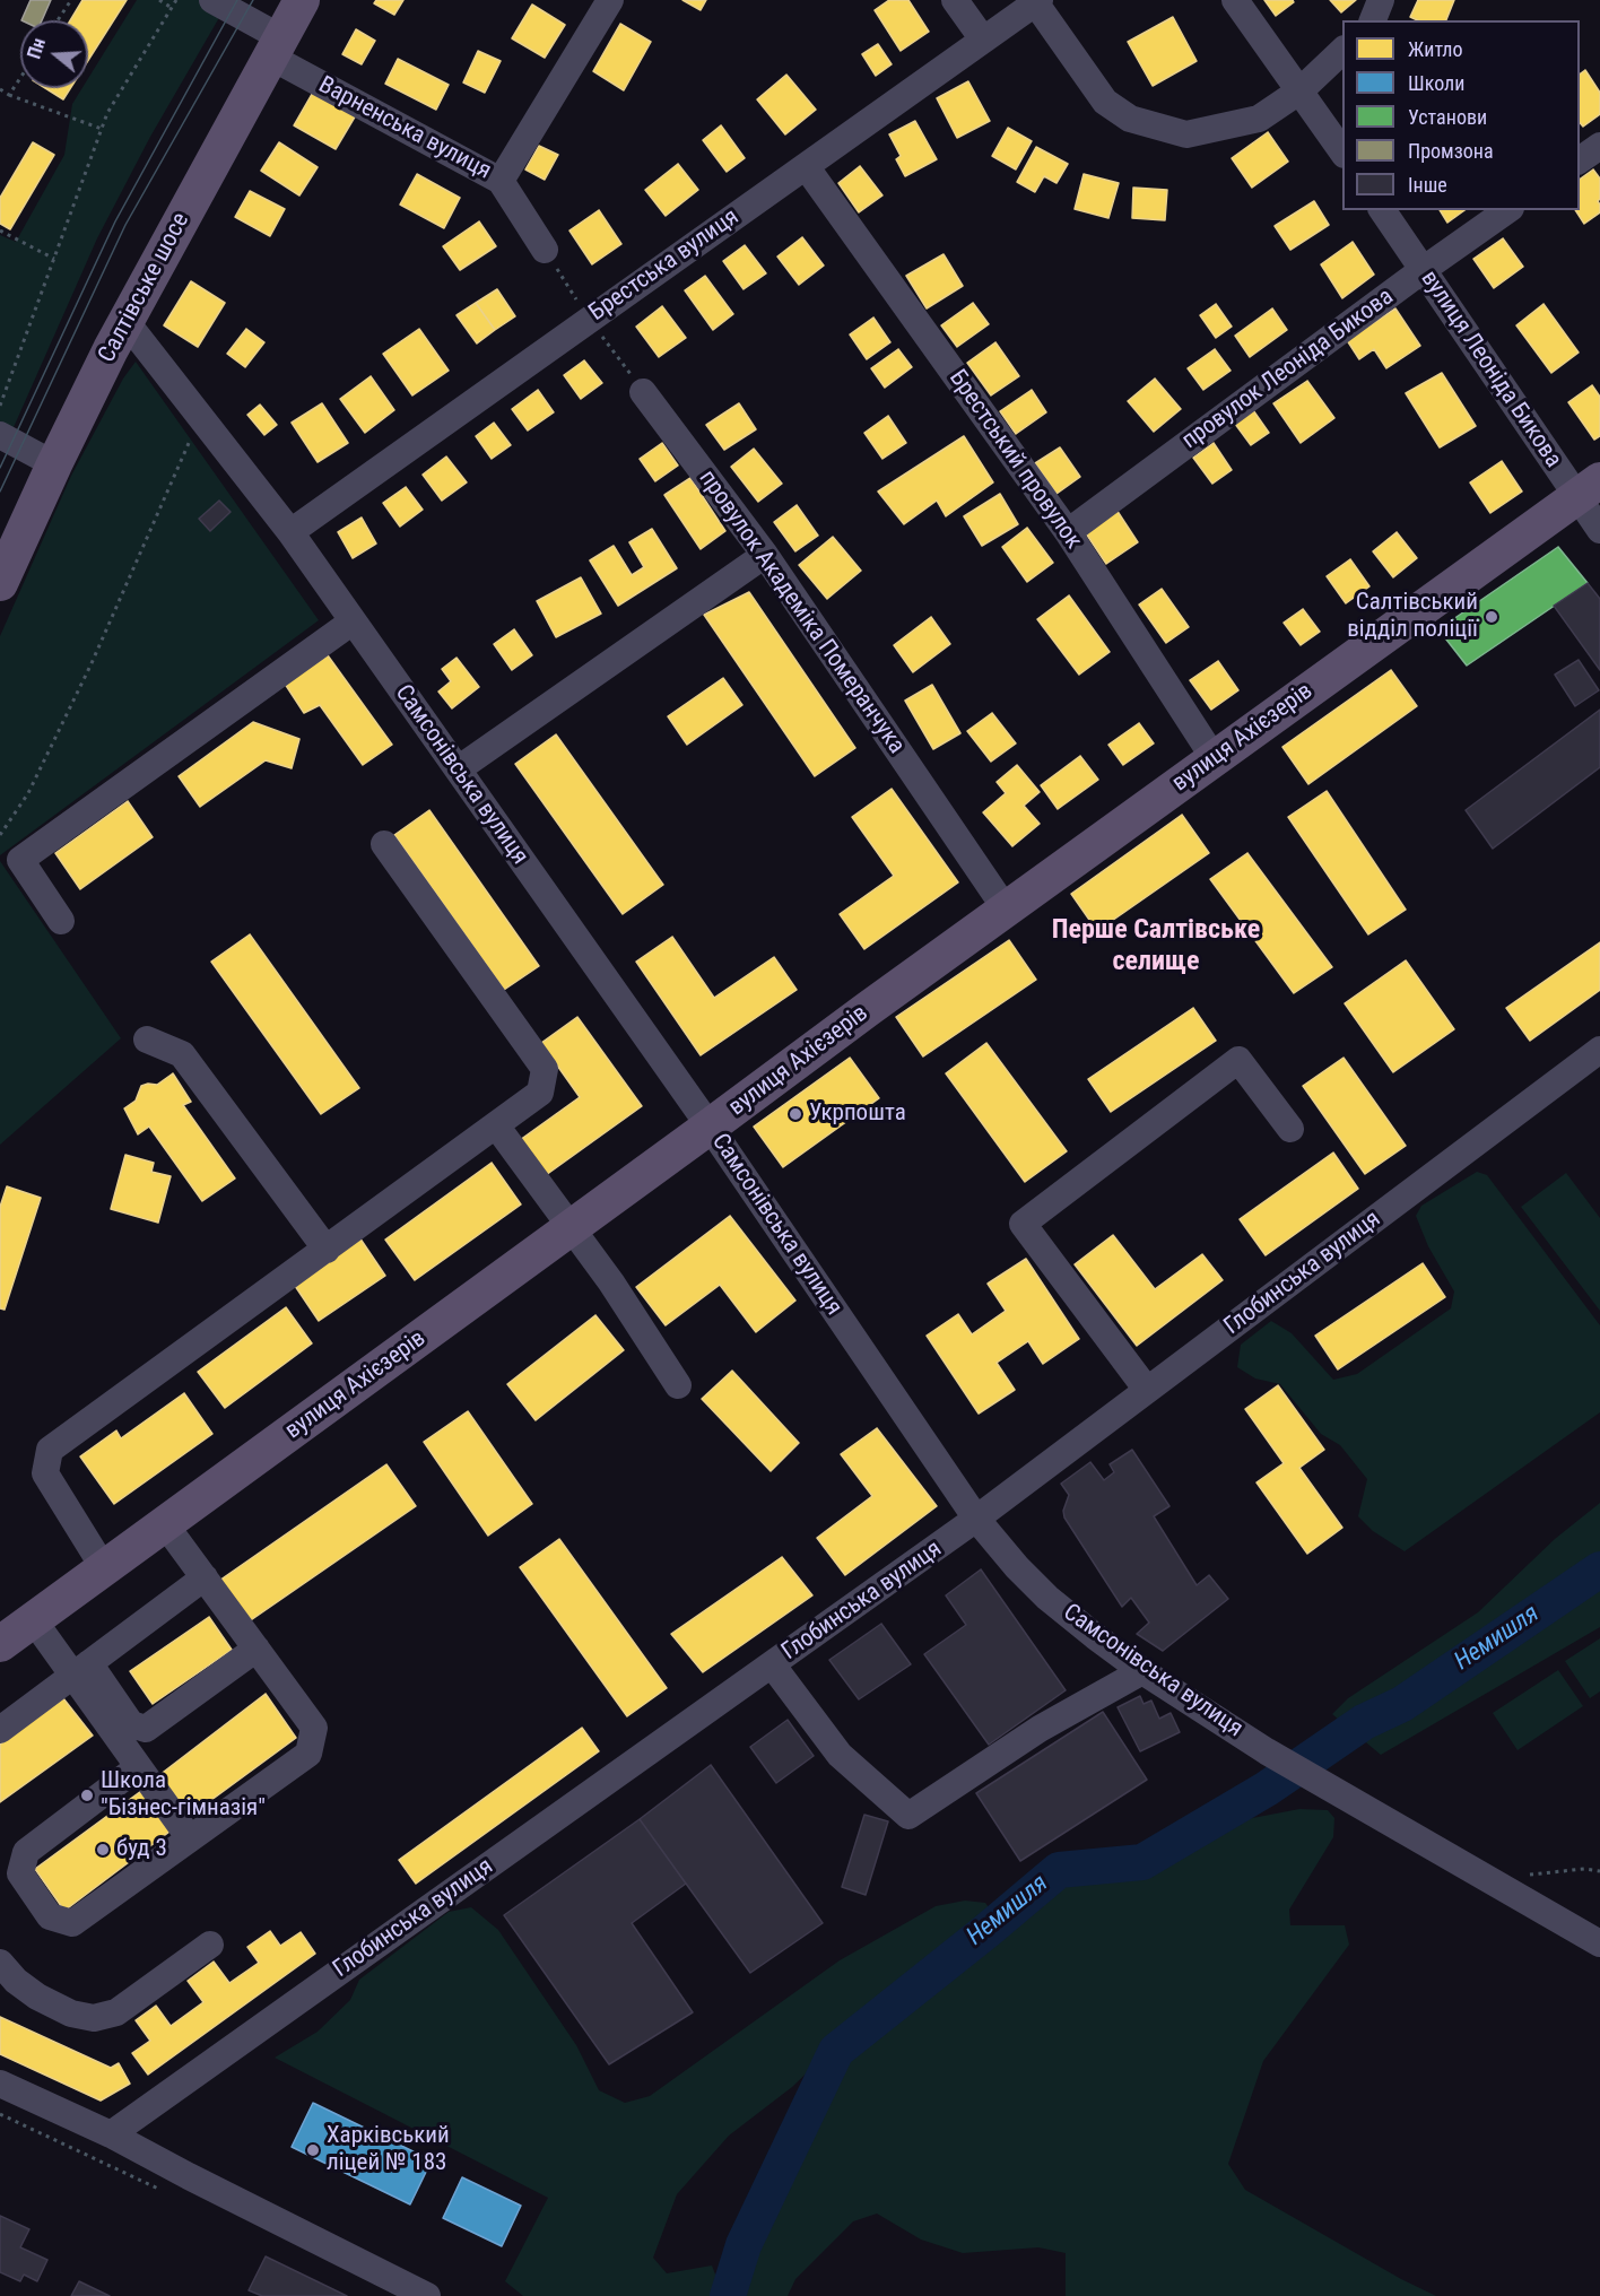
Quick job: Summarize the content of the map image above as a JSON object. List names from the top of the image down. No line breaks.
{"streets":{"main road":["Салтівське шосе","вулиця Ахієзерів"],"street":["Варненська вулиця","Брестська вулиця","провулок Леоніда Бикова","вулиця Леоніда Бикова","Брестський провулок","провулок Академіка Померанчука","Самсонівська вулиця","Глобинська вулиця"]},"crossings":[["Варненська вулиця","Салтівське шосе"],["Брестська вулиця","Брестський провулок"],["Брестська вулиця","Самсонівська вулиця"],["Салтівське шосе","Самсонівська вулиця"],["провулок Леоніда Бикова","вулиця Леоніда Бикова"],["провулок Леоніда Бикова","Брестський провулок"],["вулиця Леоніда Бикова","вулиця Ахієзерів"],["Брестський провулок","вулиця Ахієзерів"],["провулок Академіка Померанчука","вулиця Ахієзерів"],["вулиця Ахієзерів","Самсонівська вулиця"],["Самсонівська вулиця","Глобинська вулиця"]],"districts":["Перше Салтівське селище"],"water":["Немишля"],"places":["Салтівський відділ поліції","Укрпошта","Школа \"Бізнес-гімназія\"","буд 3","Харківський ліцей № 183"],"legend":["Житло","Школи","Установи","Промзона","Інше"],"north":"left"}
